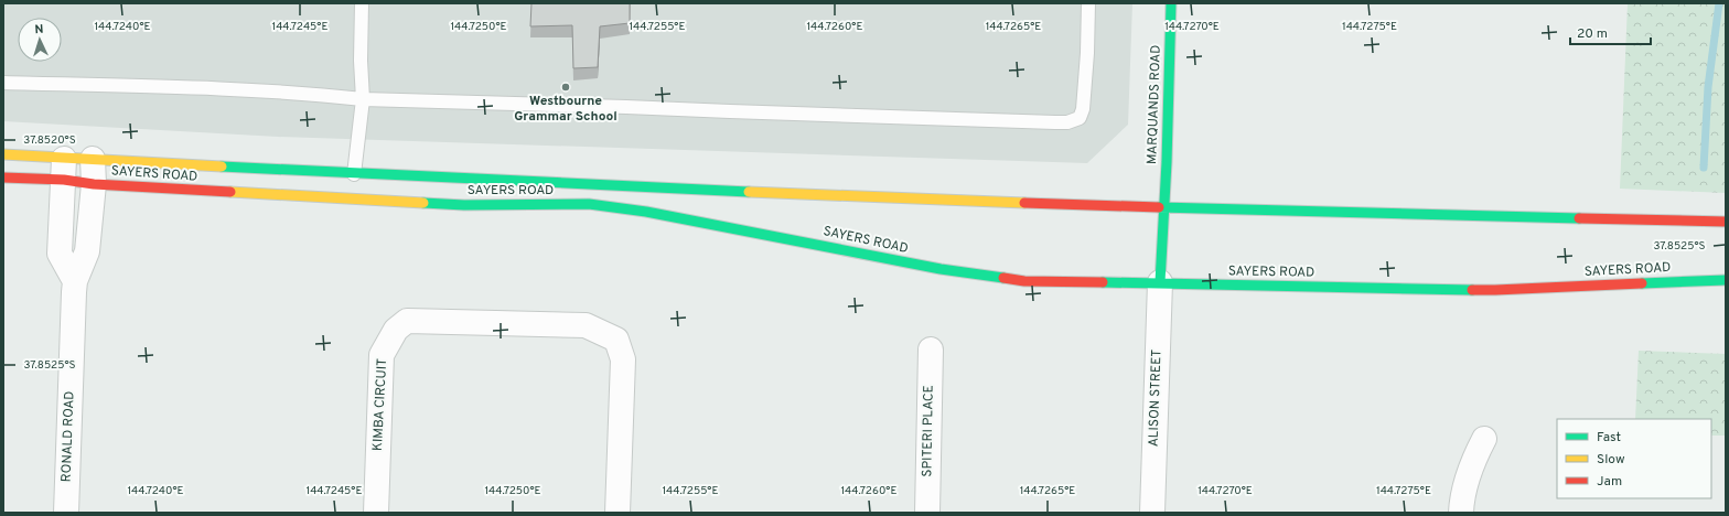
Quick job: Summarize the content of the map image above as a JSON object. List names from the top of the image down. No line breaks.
{"streets":{"main road":["MARQUANDS ROAD","SAYERS ROAD"],"street":["ALISON STREET","KIMBA CIRCUIT","SPITERI PLACE","RONALD ROAD"]},"crossings":[["MARQUANDS ROAD","SAYERS ROAD"],["MARQUANDS ROAD","ALISON STREET"],["SAYERS ROAD","ALISON STREET"],["SAYERS ROAD","RONALD ROAD"]],"places":["Westbourne Grammar School"],"legend":["Fast","Slow","Jam"],"scale_bar":"20 m","north":"top","coordinates":["144.7240°E","144.7245°E","144.7250°E","144.7255°E","144.7260°E","144.7265°E","144.7270°E","144.7275°E","37.8520°S","37.8525°S"]}
